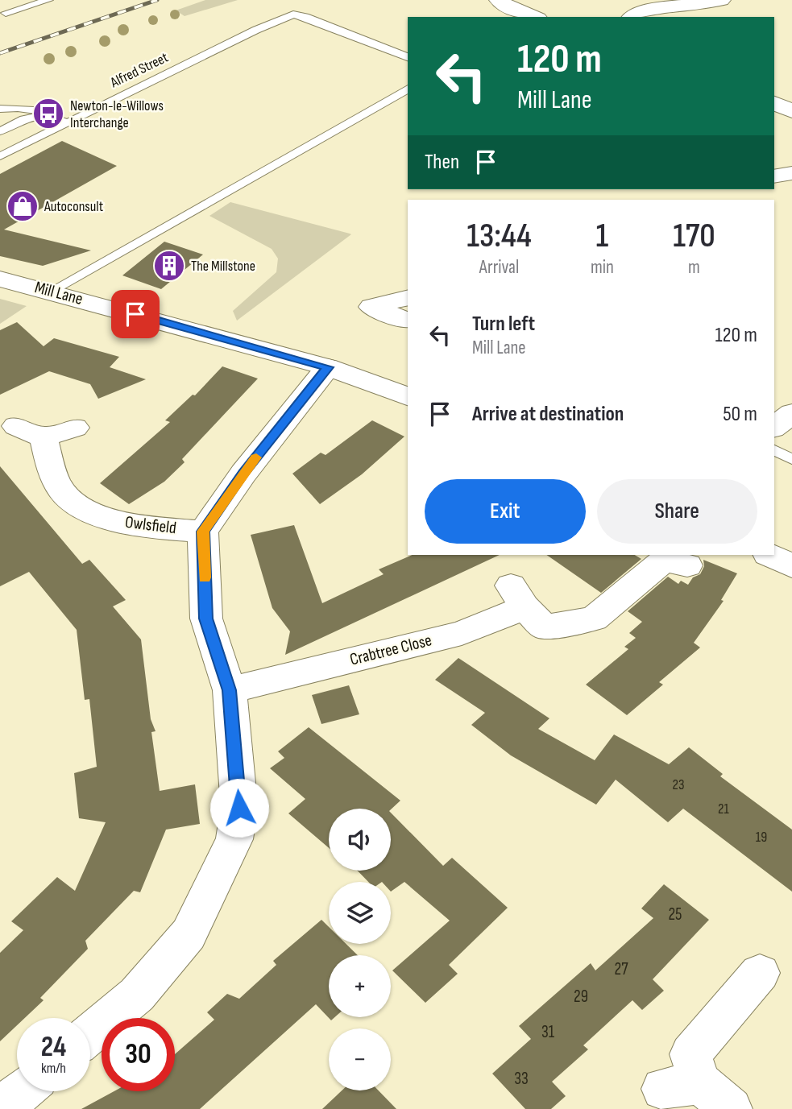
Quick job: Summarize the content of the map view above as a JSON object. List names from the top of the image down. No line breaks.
{"streets":{"street":["Mill Lane","Owlsfield","Crabtree Close"],"lane":["Alfred Street"]},"places":{"bus stop":["Newton-le-Willows Interchange"],"shop":["Autoconsult"],"building":["The Millstone"]},"house_numbers":["23","21","19","25","27","29","31","33"],"page":{"turn":["120 m","Mill Lane"],"then":"Then","eta":["13:44","Arrival","1","min","170","m"],"list":[{"name":"Turn left","note":"Mill Lane","value":"120 m"},{"name":"Arrive at destination","value":"50 m"}],"buttons":["Exit","Share"],"map_buttons":["+","−"],"speed":"24 km/h","limit":"30"}}
